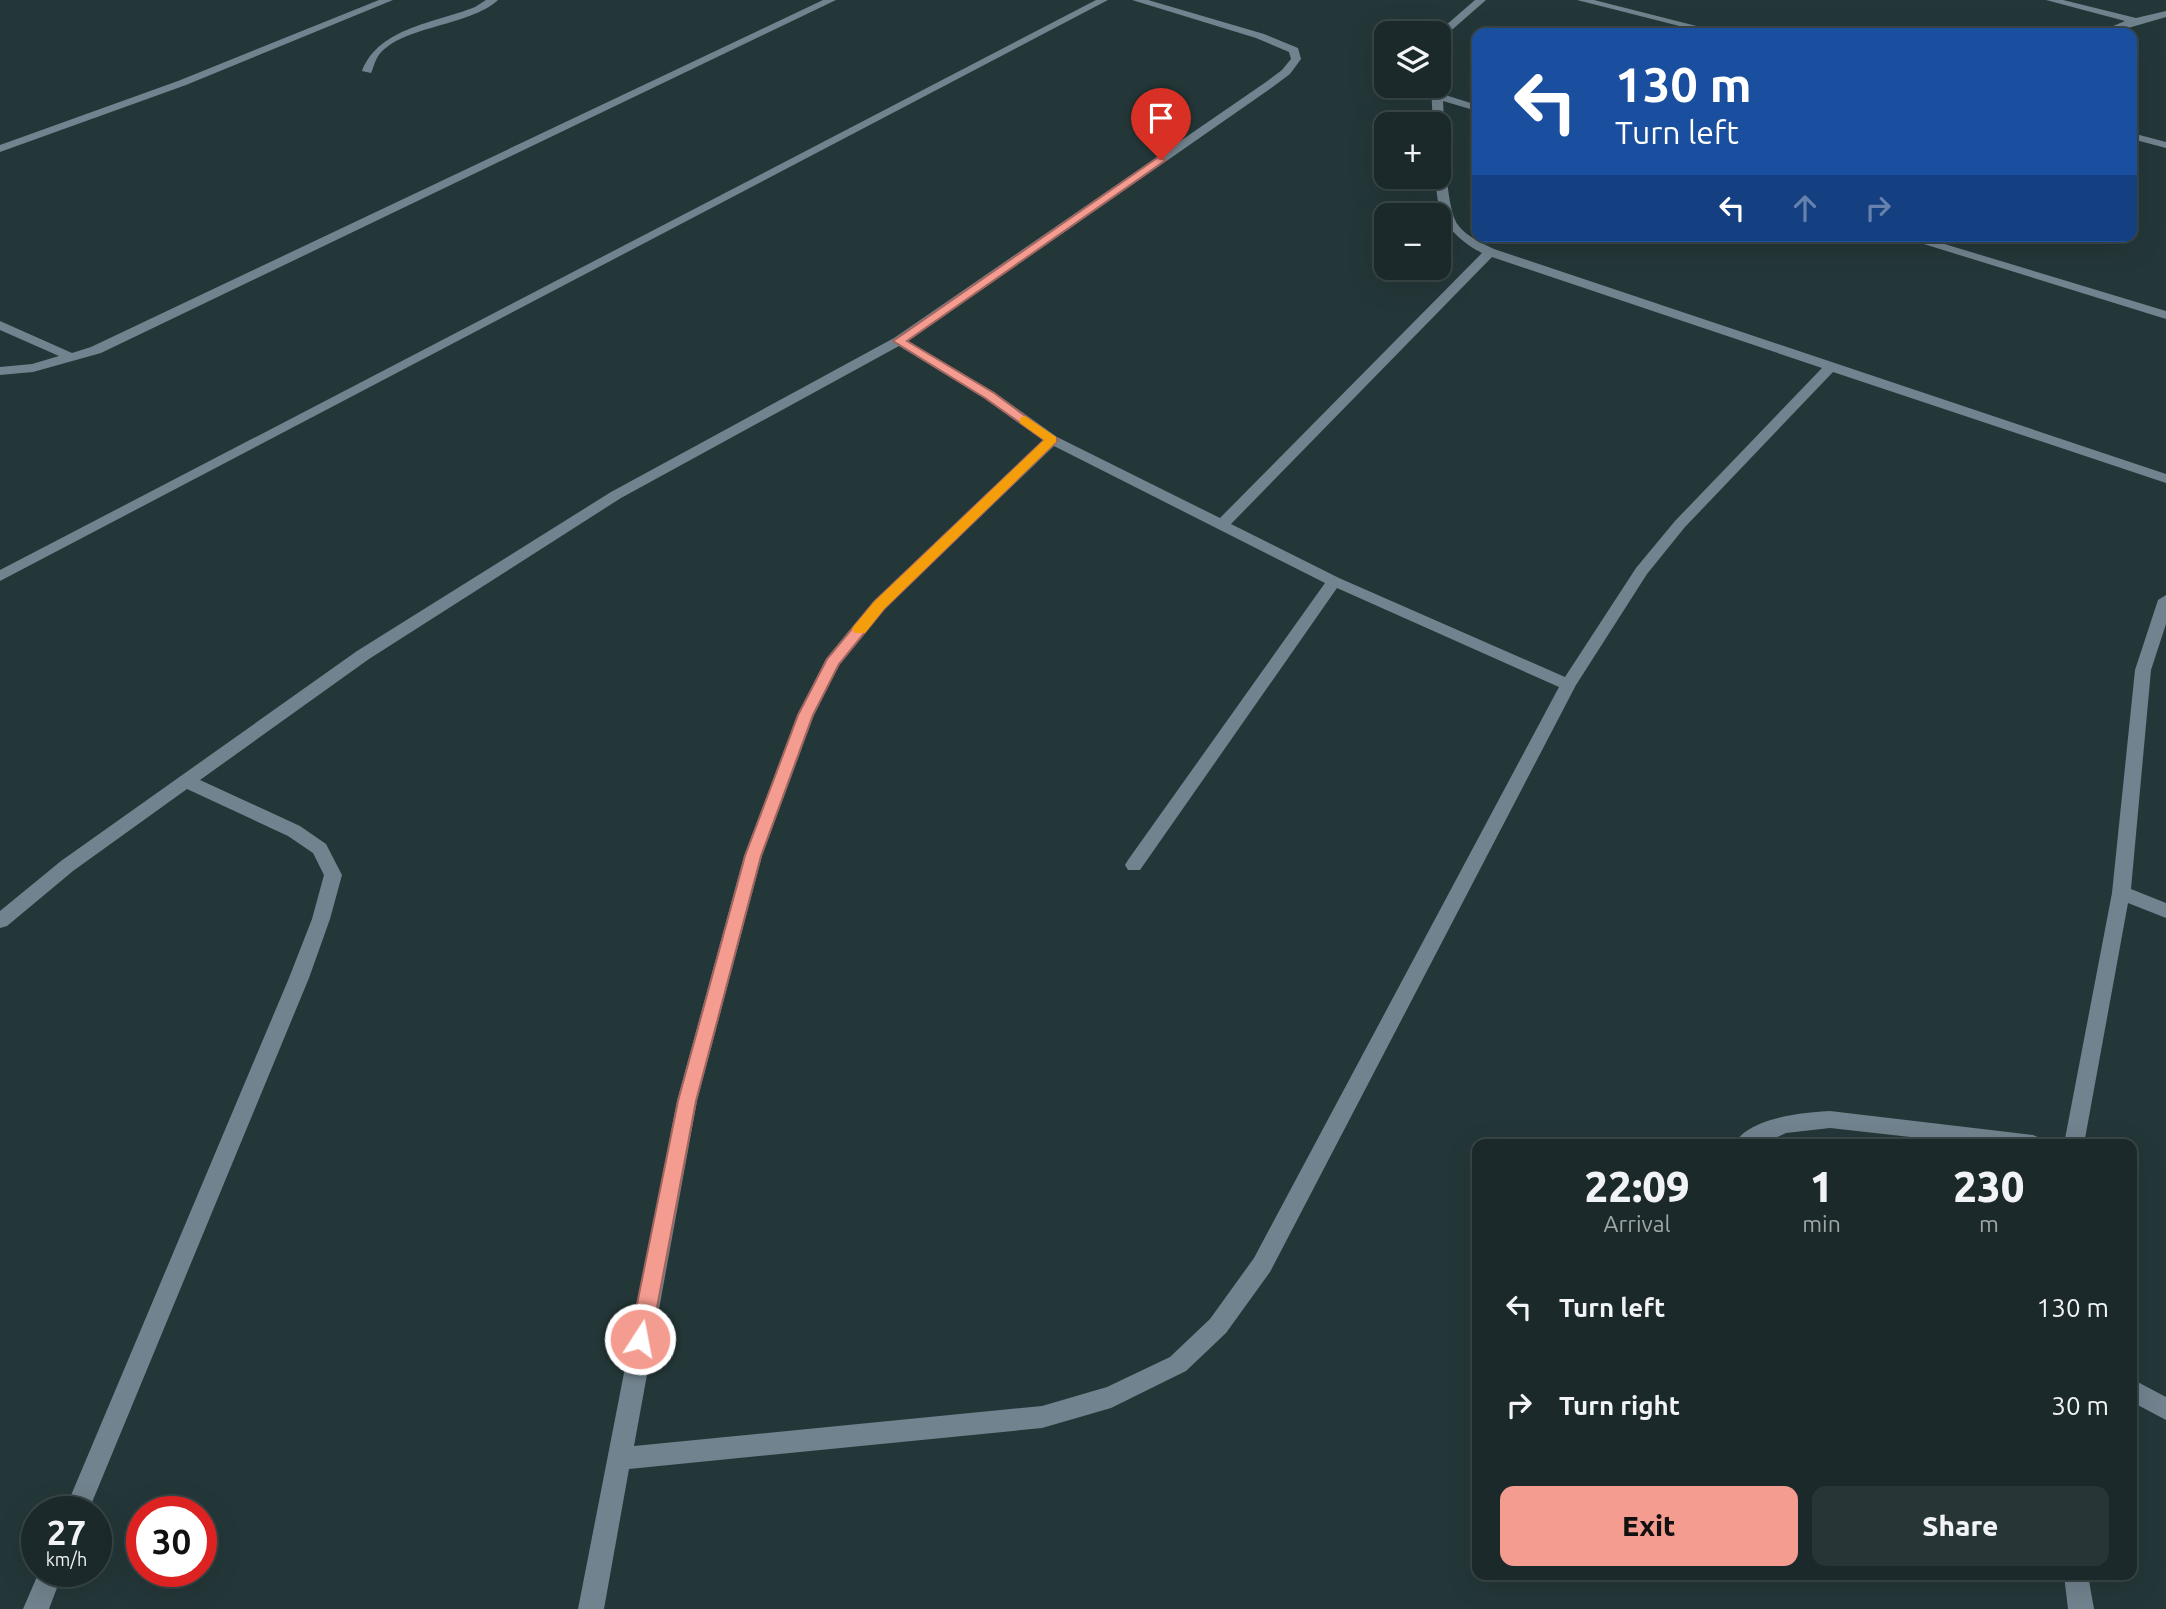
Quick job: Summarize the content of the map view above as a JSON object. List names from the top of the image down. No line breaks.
{"page":{"map_buttons":["+","−"],"turn":["130 m","Turn left"],"eta":["22:09","Arrival","1","min","230","m"],"list":[{"name":"Turn left","value":"130 m"},{"name":"Turn right","value":"30 m"}],"buttons":["Exit","Share"],"speed":"27 km/h","limit":"30"}}
